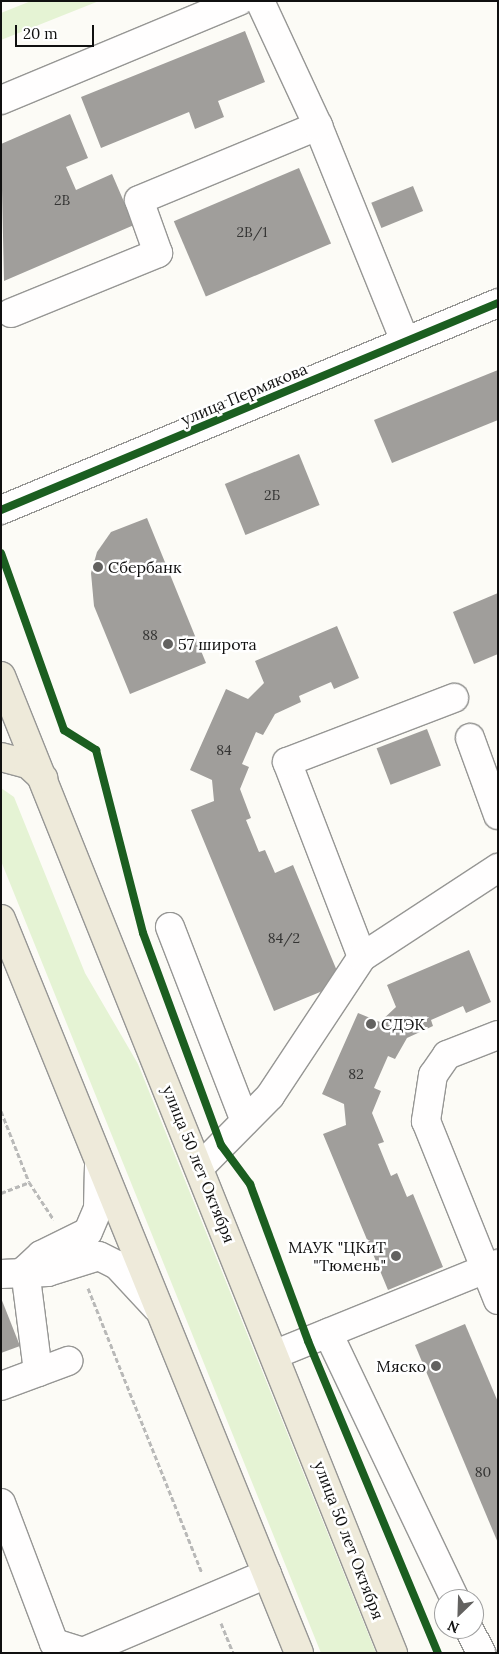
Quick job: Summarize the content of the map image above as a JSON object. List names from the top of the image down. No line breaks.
{"streets":{"main road":["улица 50 лет Октября"],"street":["улица Пермякова"]},"places":["Сбербанк","57 широта","СДЭК","МАУК \"ЦКиТ \"Тюмень\"","Мяско"],"house_numbers":["2В","2В/1","2Б","88","84","84/2","82","80"],"scale_bar":"20 m","north":"bottom left"}
